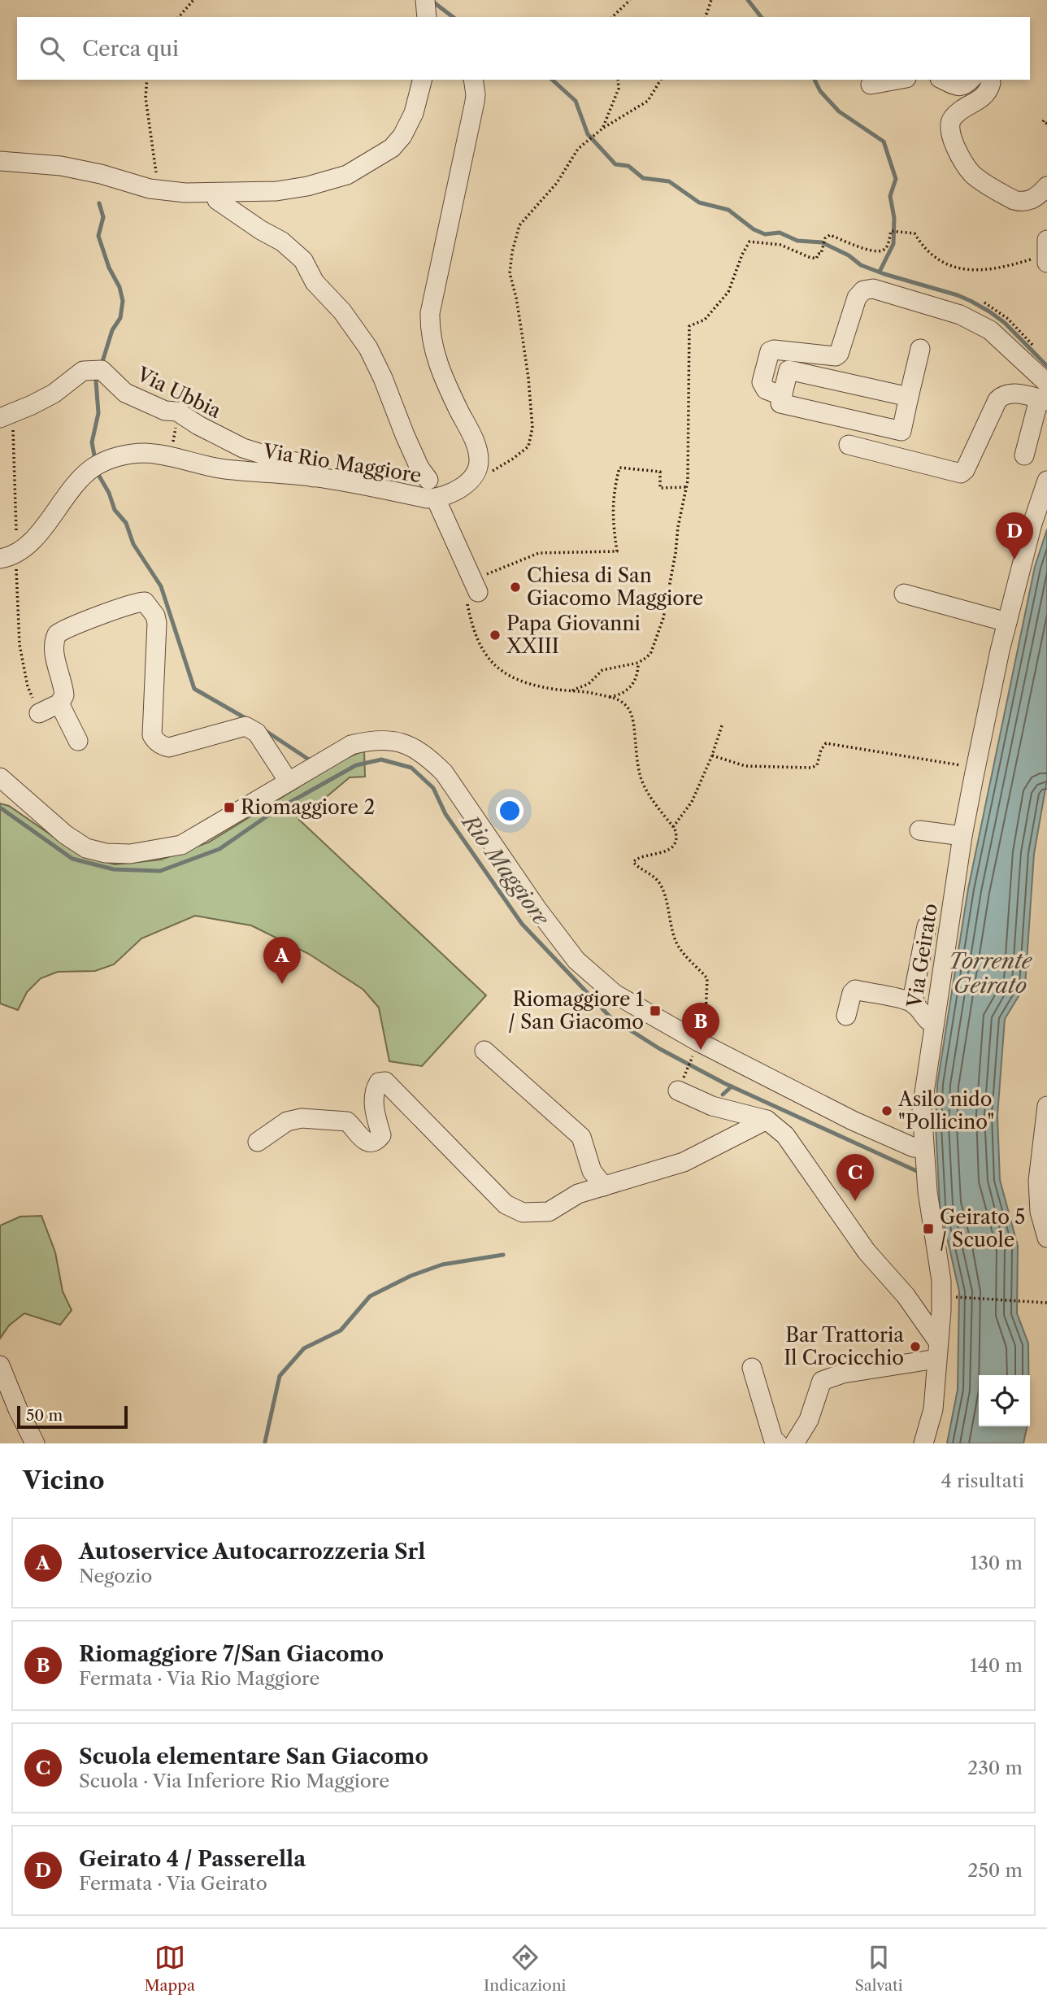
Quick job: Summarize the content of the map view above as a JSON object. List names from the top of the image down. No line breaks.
{"streets":{"street":["Via Ubbia","Via Rio Maggiore","Via Geirato"]},"crossings":[["Via Ubbia","Via Rio Maggiore"]],"water":["Rio Maggiore","Torrente Geirato"],"places":{"other":["Chiesa di San Giacomo Maggiore","Papa Giovanni XXIII","Asilo nido \"Pollicino\"","Bar Trattoria Il Crocicchio"],"transit":["Riomaggiore 2","Riomaggiore 1 / San Giacomo","Geirato 5 / Scuole"]},"scale_bar":"50 m","page":{"search":"Cerca qui","pins":["D","A","B","C"],"scale":"50 m","heading":["Vicino","4 risultati"],"list":[{"mark":"A","name":"Autoservice Autocarrozzeria Srl","note":"Negozio","value":"130 m"},{"mark":"B","name":"Riomaggiore 7/San Giacomo","note":"Fermata · Via Rio Maggiore","value":"140 m"},{"mark":"C","name":"Scuola elementare San Giacomo","note":"Scuola · Via Inferiore Rio Maggiore","value":"230 m"},{"mark":"D","name":"Geirato 4 / Passerella","note":"Fermata · Via Geirato","value":"250 m"}],"nav":["Mappa","Indicazioni","Salvati"]}}
